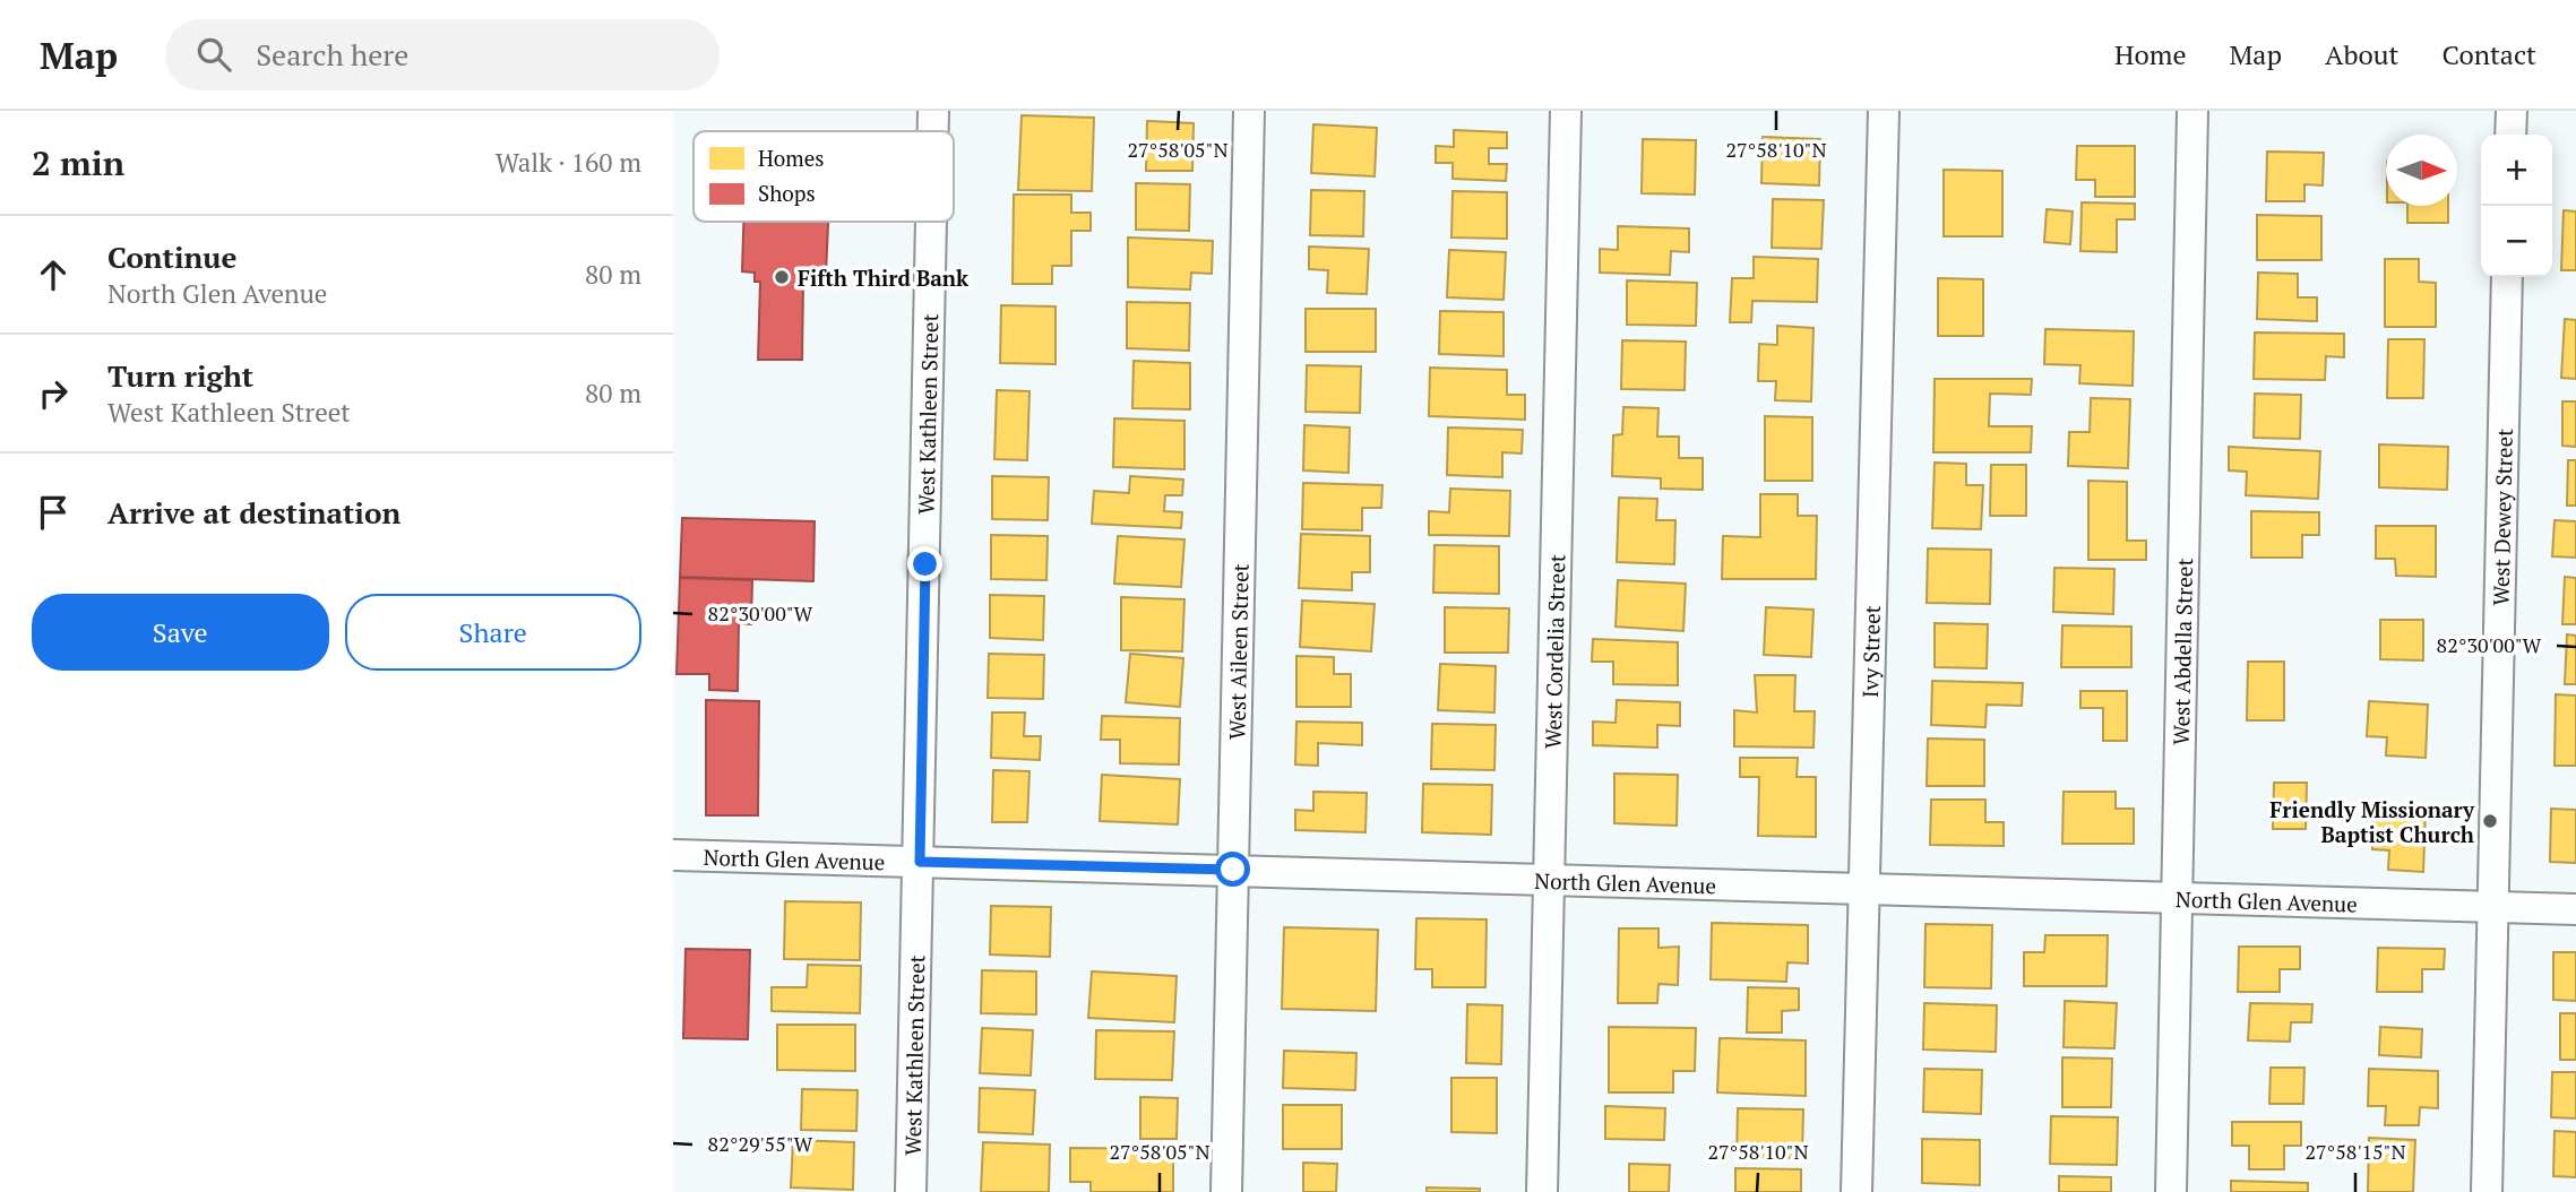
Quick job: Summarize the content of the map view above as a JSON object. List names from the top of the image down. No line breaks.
{"streets":{"street":["West Kathleen Street","West Dewey Street","West Aileen Street","West Cordelia Street","Ivy Street","West Abdella Street","North Glen Avenue"]},"crossings":[["West Kathleen Street","North Glen Avenue"],["West Dewey Street","North Glen Avenue"],["West Aileen Street","North Glen Avenue"],["West Cordelia Street","North Glen Avenue"],["Ivy Street","North Glen Avenue"],["West Abdella Street","North Glen Avenue"]],"places":["Fifth Third Bank","Friendly Missionary Baptist Church"],"legend":["Homes","Shops"],"north":"right","page":{"header":"Map","search":"Search here","nav":["Home","Map","About","Contact"],"heading":["2 min","Walk · 160 m"],"map_buttons":["+","−"],"list":[["Continue","North Glen Avenue","80 m"],["Turn right","West Kathleen Street","80 m"],"Arrive at destination"],"buttons":["Save","Share"]},"coordinates":["27°58'05\"N","27°58'10\"N","82°30'00\"W","82°29'55\"W","27°58'15\"N"]}
